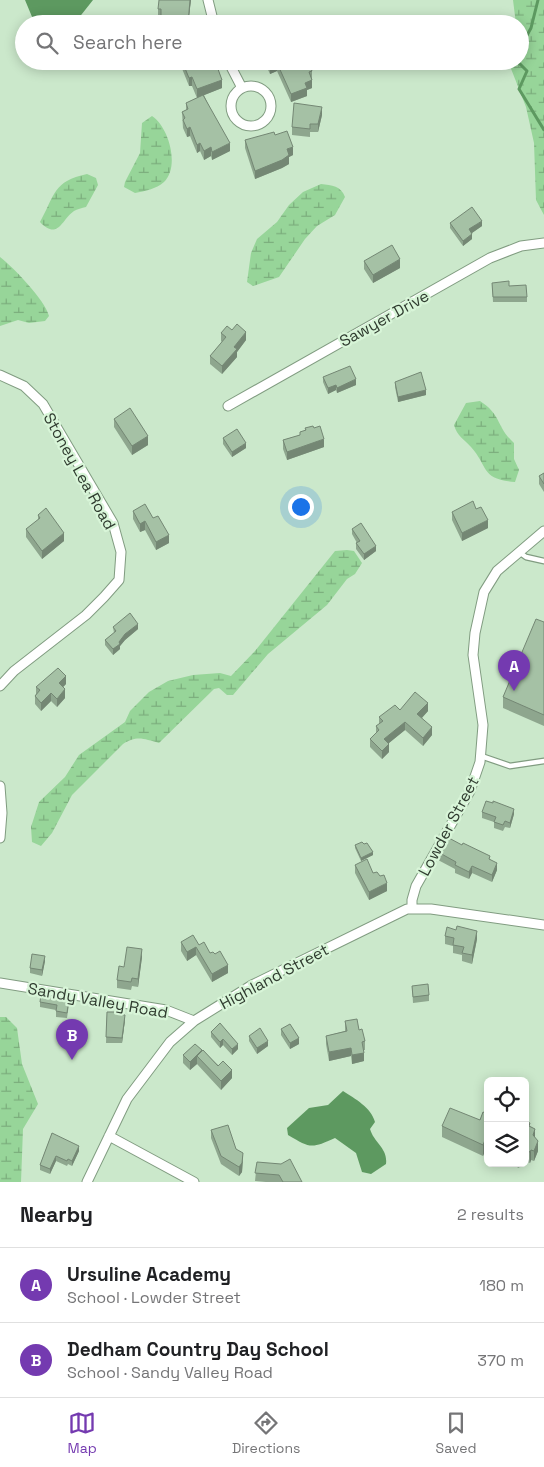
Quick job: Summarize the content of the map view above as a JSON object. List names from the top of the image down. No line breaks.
{"streets":{"street":["Sawyer Drive","Stoney Lea Road","Lowder Street","Highland Street","Sandy Valley Road"]},"crossings":[["Lowder Street","Highland Street"],["Highland Street","Sandy Valley Road"]],"page":{"search":"Search here","pins":["A","B"],"heading":["Nearby","2 results"],"list":[{"mark":"A","name":"Ursuline Academy","note":"School · Lowder Street","value":"180 m"},{"mark":"B","name":"Dedham Country Day School","note":"School · Sandy Valley Road","value":"370 m"}],"nav":["Map","Directions","Saved"]}}
